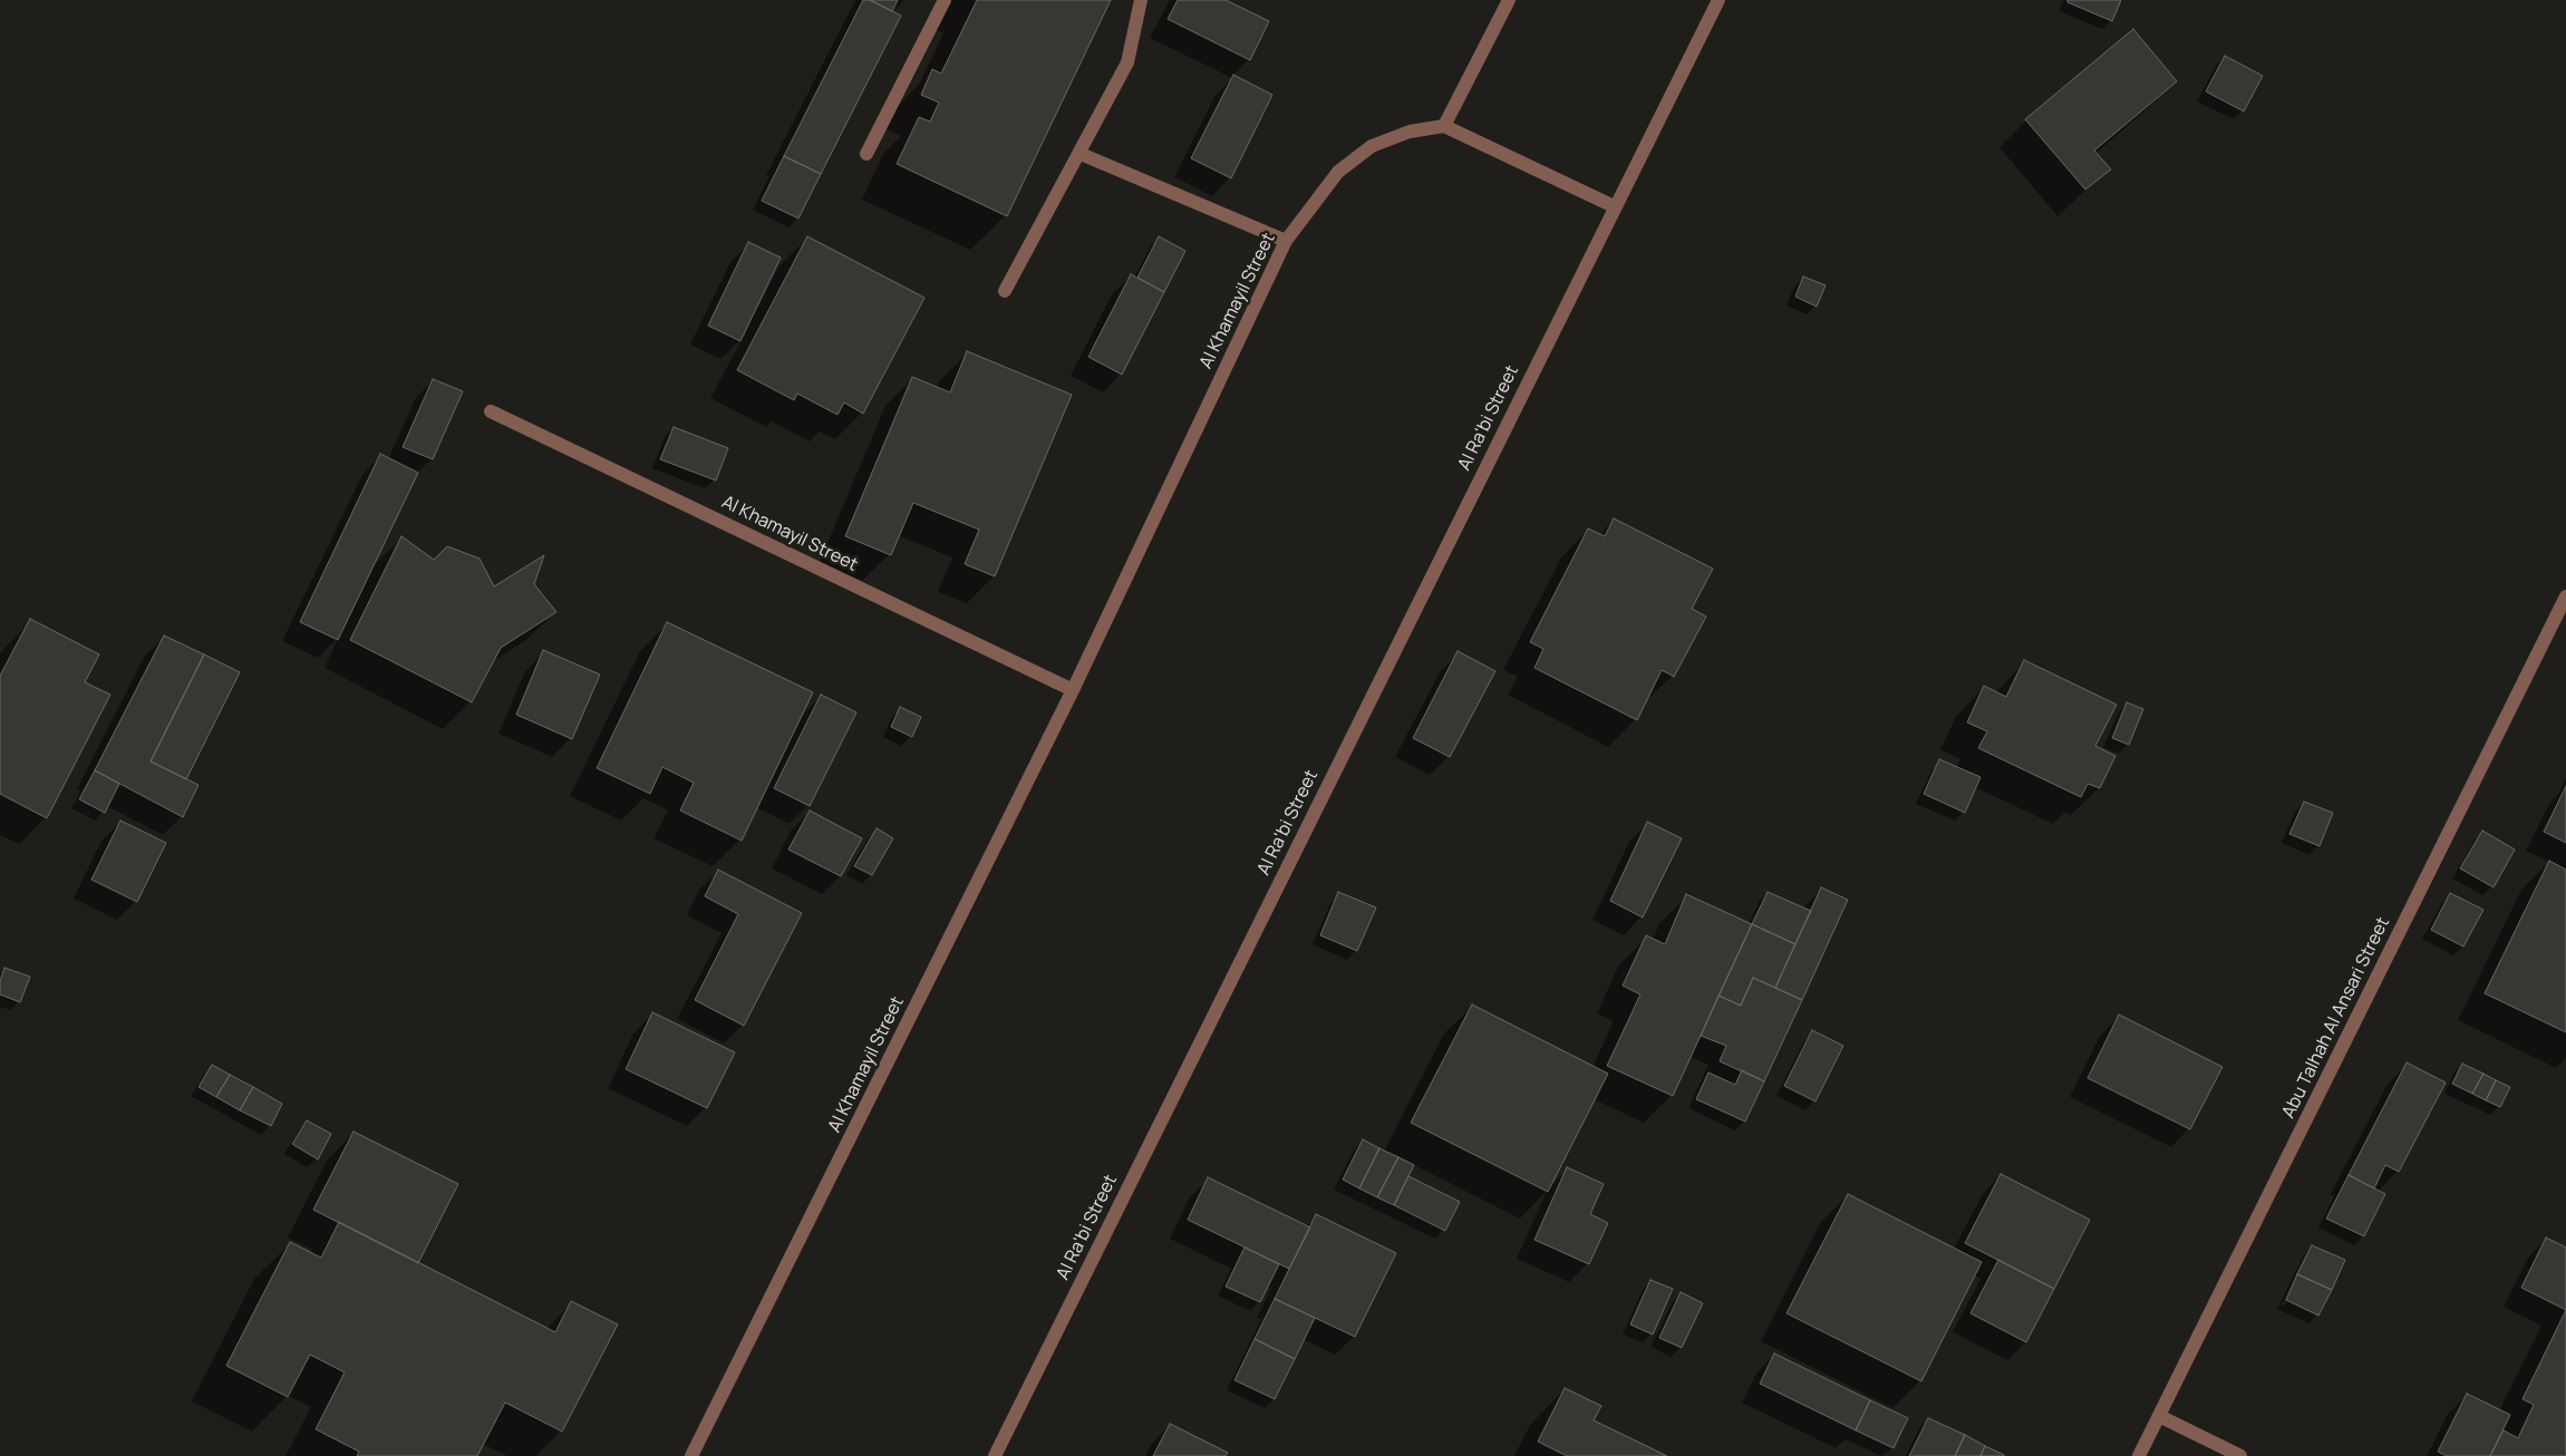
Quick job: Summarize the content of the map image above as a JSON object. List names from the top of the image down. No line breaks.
{"streets":{"street":["Al Khamayil Street","Al Ra'bi Street","Abu Talhah Al Ansari Street"]}}
